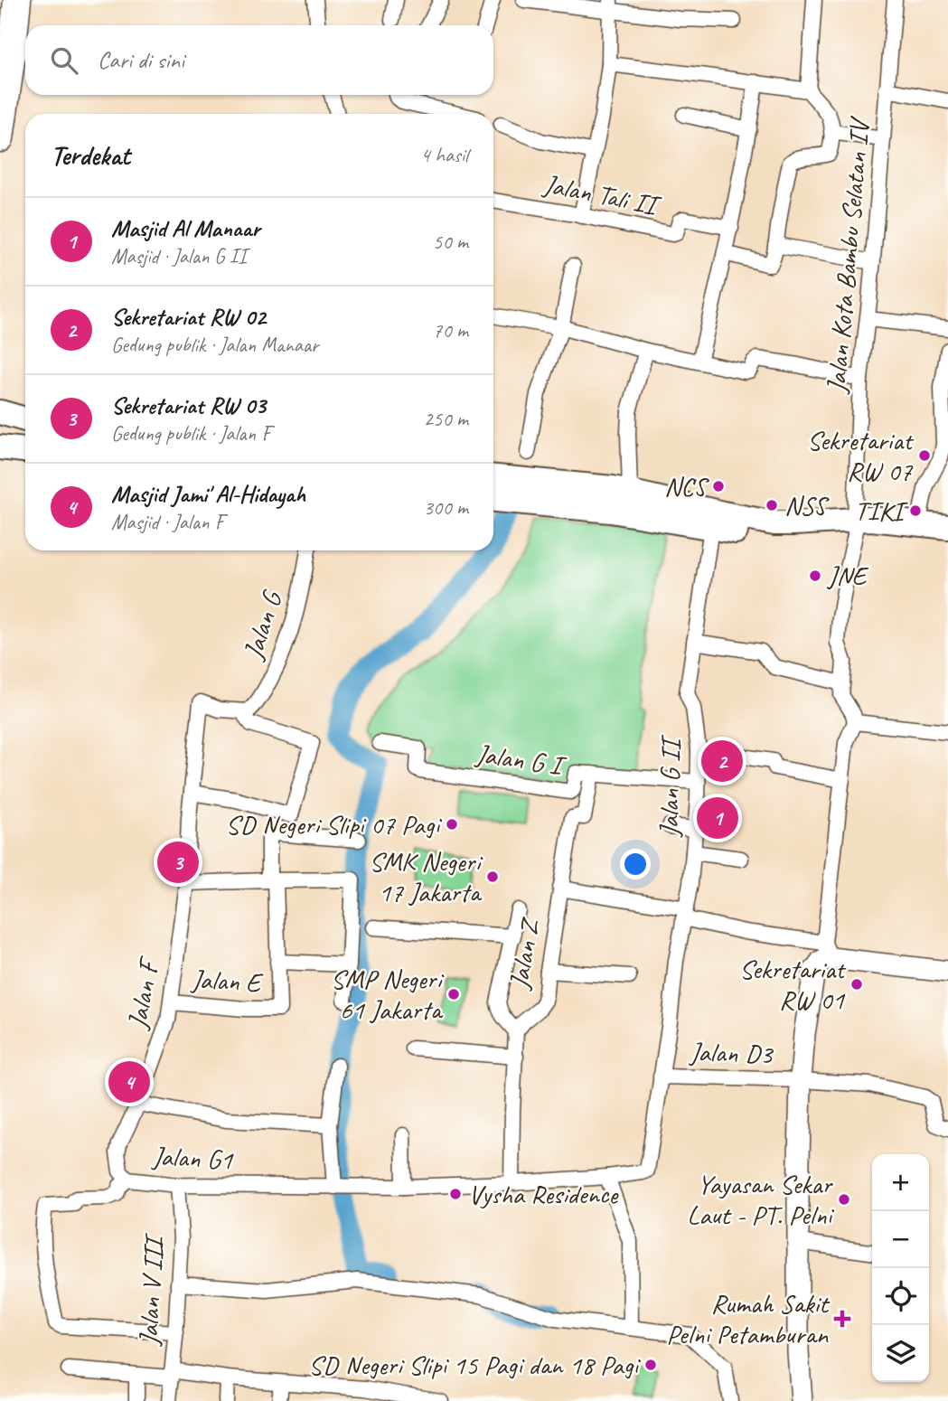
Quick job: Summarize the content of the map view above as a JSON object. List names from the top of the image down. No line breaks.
{"streets":{"street":["Jalan Tali II","Jalan Kota Bambu Selatan IV","Jalan G","Jalan G I","Jalan G II","Jalan Z","Jalan E","Jalan F","Jalan D3","Jalan G1","Jalan V III"]},"crossings":[["Jalan G","Jalan F"],["Jalan G I","Jalan G II"],["Jalan G I","Jalan Z"],["Jalan G II","Jalan D3"],["Jalan E","Jalan F"],["Jalan F","Jalan G1"],["Jalan G1","Jalan V III"]],"places":{"other":["Sekretariat RW 07","NCS","NSS","TIKI","JNE","SD Negeri Slipi 07 Pagi","SMK Negeri 17 Jakarta","Sekretariat RW 01","SMP Negeri 61 Jakarta","Vysha Residence","Yayasan Sekar Laut - PT. Pelni","SD Negeri Slipi 15 Pagi dan 18 Pagi"],"health":["Rumah Sakit Pelni Petamburan"]},"page":{"search":"Cari di sini","heading":["Terdekat","4 hasil"],"list":[{"mark":"1","name":"Masjid Al Manaar","note":"Masjid · Jalan G II","value":"50 m"},{"mark":"2","name":"Sekretariat RW 02","note":"Gedung publik · Jalan Manaar","value":"70 m"},{"mark":"3","name":"Sekretariat RW 03","note":"Gedung publik · Jalan F","value":"250 m"},{"mark":"4","name":"Masjid Jami' Al-Hidayah","note":"Masjid · Jalan F","value":"300 m"}],"pins":["2","1","3","4"],"map_buttons":["+","−"]}}
